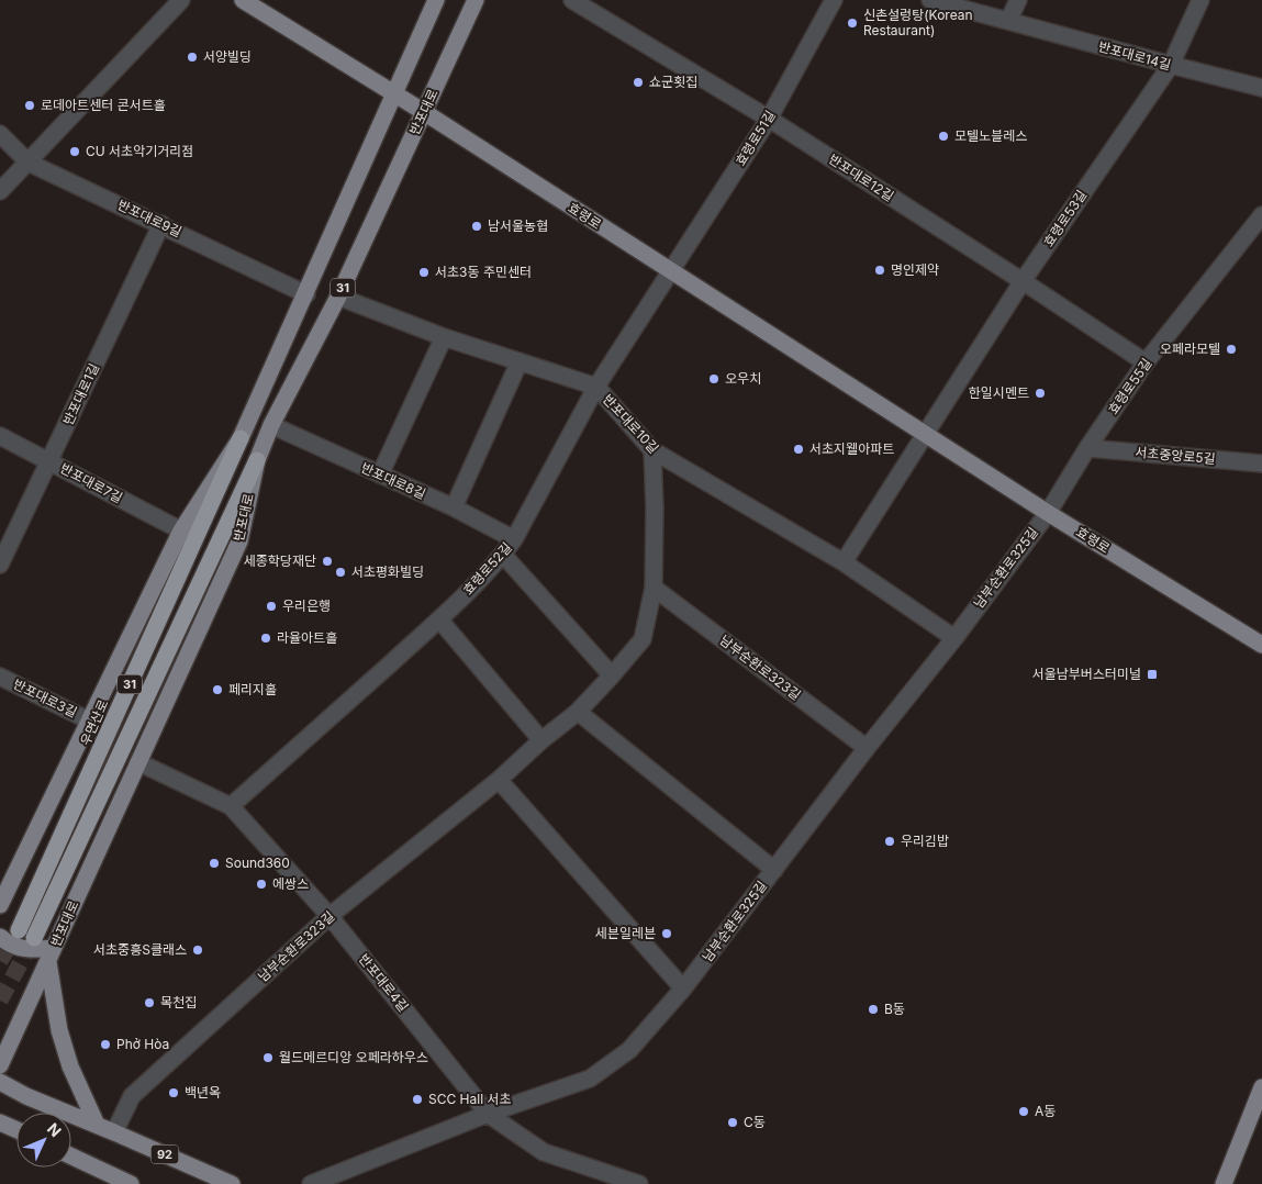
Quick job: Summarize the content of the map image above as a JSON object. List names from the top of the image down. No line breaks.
{"streets":{"highway":["31","우면산로"],"main road":["반포대로","효령로","92"],"street":["반포대로14길","효령로51길","반포대로12길","반포대로9길","효령로53길","효령로55길","반포대로1길","반포대로10길","서초중앙로5길","반포대로8길","반포대로7길","남부순환로325길","효령로52길","남부순환로323길","반포대로3길","반포대로4길"]},"crossings":[["반포대로14길","효령로53길"],["반포대로","효령로"],["반포대로","반포대로10길"],["반포대로","반포대로8길"],["반포대로","우면산로"],["반포대로","반포대로4길"],["효령로51길","반포대로12길"],["효령로51길","효령로"],["효령로51길","효령로52길"],["반포대로12길","효령로53길"],["반포대로12길","효령로55길"],["효령로","효령로53길"],["효령로","효령로55길"],["효령로","남부순환로325길"],["효령로","효령로52길"],["반포대로9길","반포대로1길"],["효령로55길","서초중앙로5길"],["효령로55길","남부순환로325길"],["반포대로1길","반포대로7길"],["반포대로10길","남부순환로325길"],["반포대로10길","효령로52길"],["반포대로10길","남부순환로323길"],["반포대로8길","효령로52길"],["남부순환로325길","남부순환로323길"],["남부순환로325길","반포대로4길"],["효령로52길","반포대로4길"],["남부순환로323길","반포대로4길"],["남부순환로323길","92"]],"places":{"other":["신촌설렁탕(Korean Restaurant)","서양빌딩","쇼군횟집","로데아트센터 콘서트홀","모텔노블레스","CU 서초악기거리점","남서울농협","명인제약","서초3동 주민센터","오페라모텔","오우치","한일시멘트","서초지웰아파트","세종학당재단","서초평화빌딩","우리은행","라율아트홀","페리지홀","우리김밥","Sound360","에쌍스","세븐일레븐","서초중흥S클래스","목천집","B동","Phở Hòa","월드메르디앙 오페라하우스","백년옥","SCC Hall 서초","A동","C동"],"transit":["서울남부버스터미널"]},"north":"top right"}
